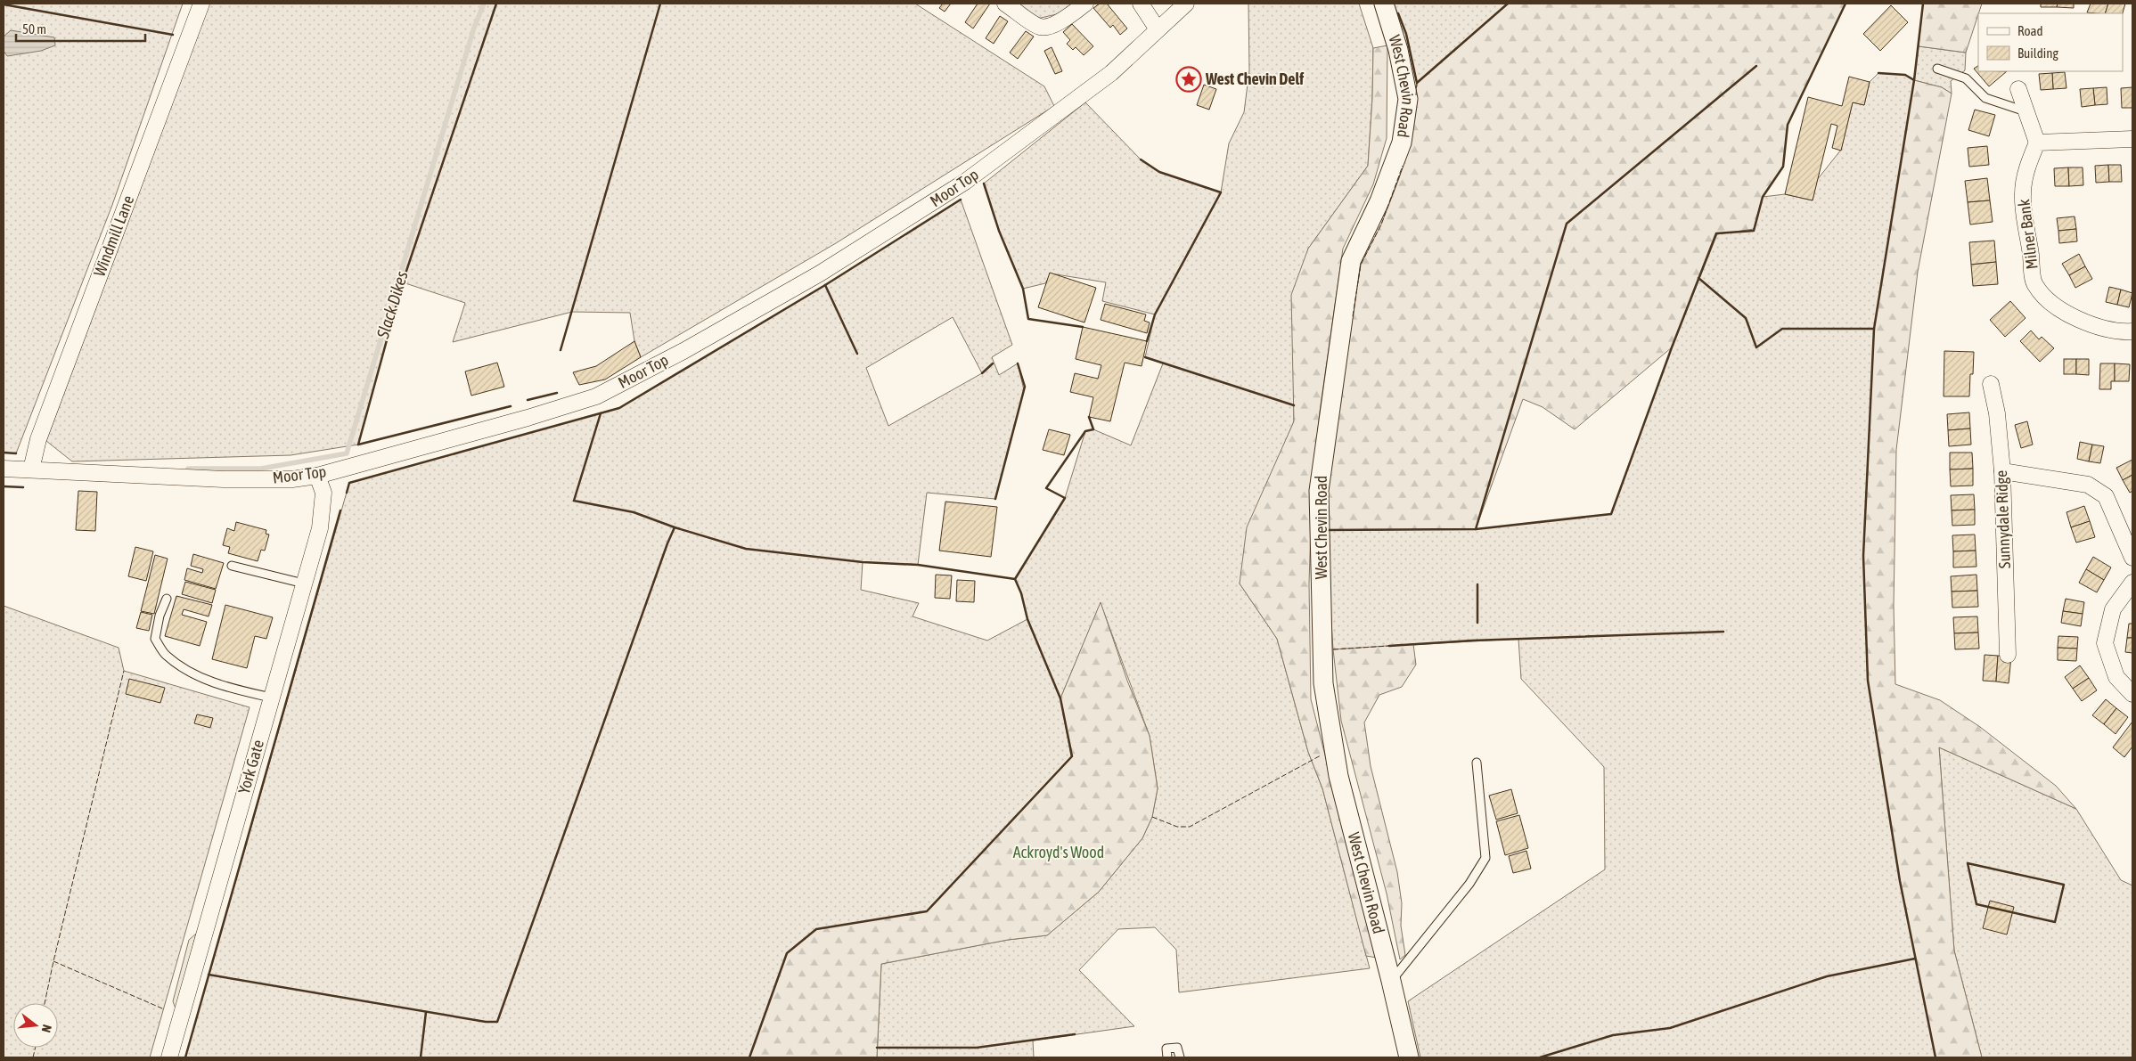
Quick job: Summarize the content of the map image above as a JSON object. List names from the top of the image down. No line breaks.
{"streets":{"street":["West Chevin Road","Moor Top","Milner Bank","Windmill Lane","Sunnydale Ridge","York Gate"]},"crossings":[["Moor Top","Windmill Lane"],["Moor Top","York Gate"]],"water":["Slack Dikes"],"parks":["Ackroyd's Wood"],"places":{"place":["West Chevin Delf"]},"legend":["Road","Building"],"scale_bar":"50 m","north":"right"}
